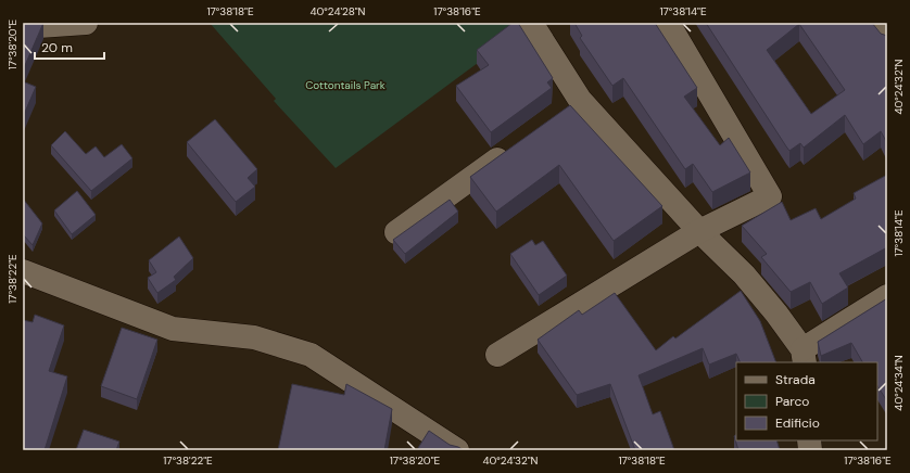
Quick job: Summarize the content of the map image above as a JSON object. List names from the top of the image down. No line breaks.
{"parks":["Cottontails Park"],"legend":["Strada","Parco","Edificio"],"scale_bar":"20 m","coordinates":["17°38'18\"E","40°24'28\"N","17°38'16\"E","17°38'14\"E","17°38'20\"E","40°24'32\"N","17°38'22\"E","40°24'34\"N"]}
